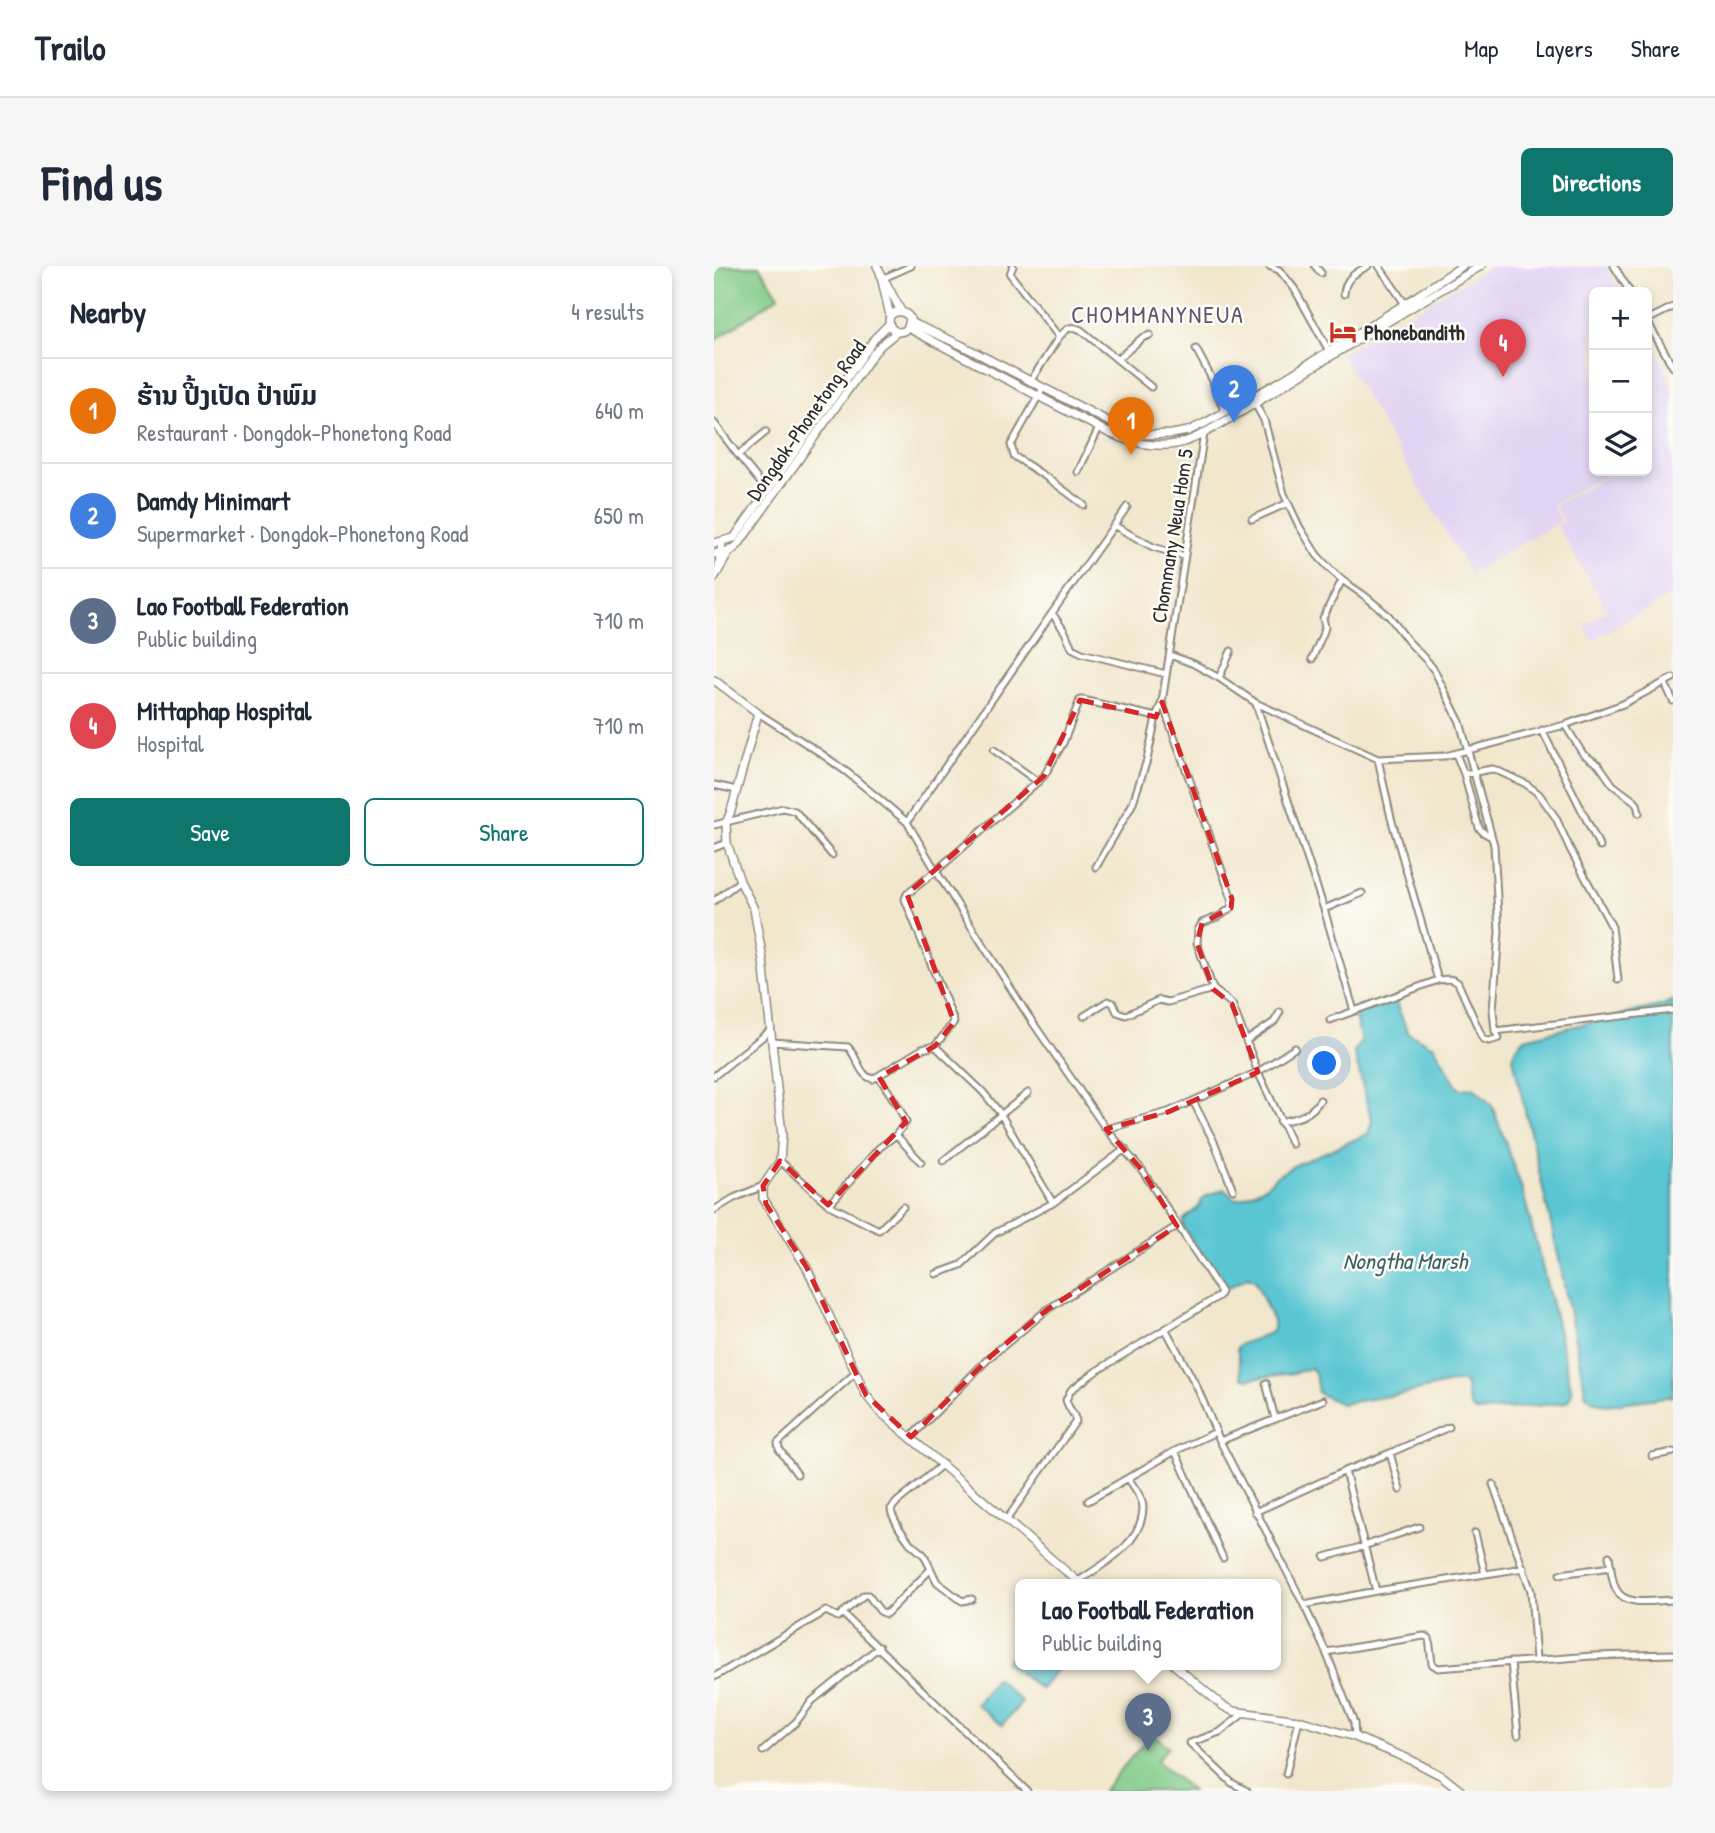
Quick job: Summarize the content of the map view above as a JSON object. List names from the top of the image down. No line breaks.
{"streets":{"main road":["Dongdok-Phonetong Road"],"street":["Chommany Neua Hom 5"]},"districts":["CHOMMANYNEUA"],"water":["Nongtha Marsh"],"places":{"hotel":["Phonebandith"]},"page":{"header":"Trailo","nav":["Map","Layers","Share"],"buttons":["Directions",["Save","Share"]],"title":"Find us","heading":["Nearby","4 results"],"map_buttons":["+","−"],"pins":["4","2","1","3"],"list":[{"mark":"1","name":"ຮ້ານ ປີ້ງເປັດ ປ້າພົມ","note":"Restaurant · Dongdok-Phonetong Road","value":"640 m"},{"mark":"2","name":"Damdy Minimart","note":"Supermarket · Dongdok-Phonetong Road","value":"650 m"},{"mark":"3","name":"Lao Football Federation","note":"Public building","value":"710 m"},{"mark":"4","name":"Mittaphap Hospital","note":"Hospital","value":"710 m"}],"popup":["Lao Football Federation","Public building"]}}
